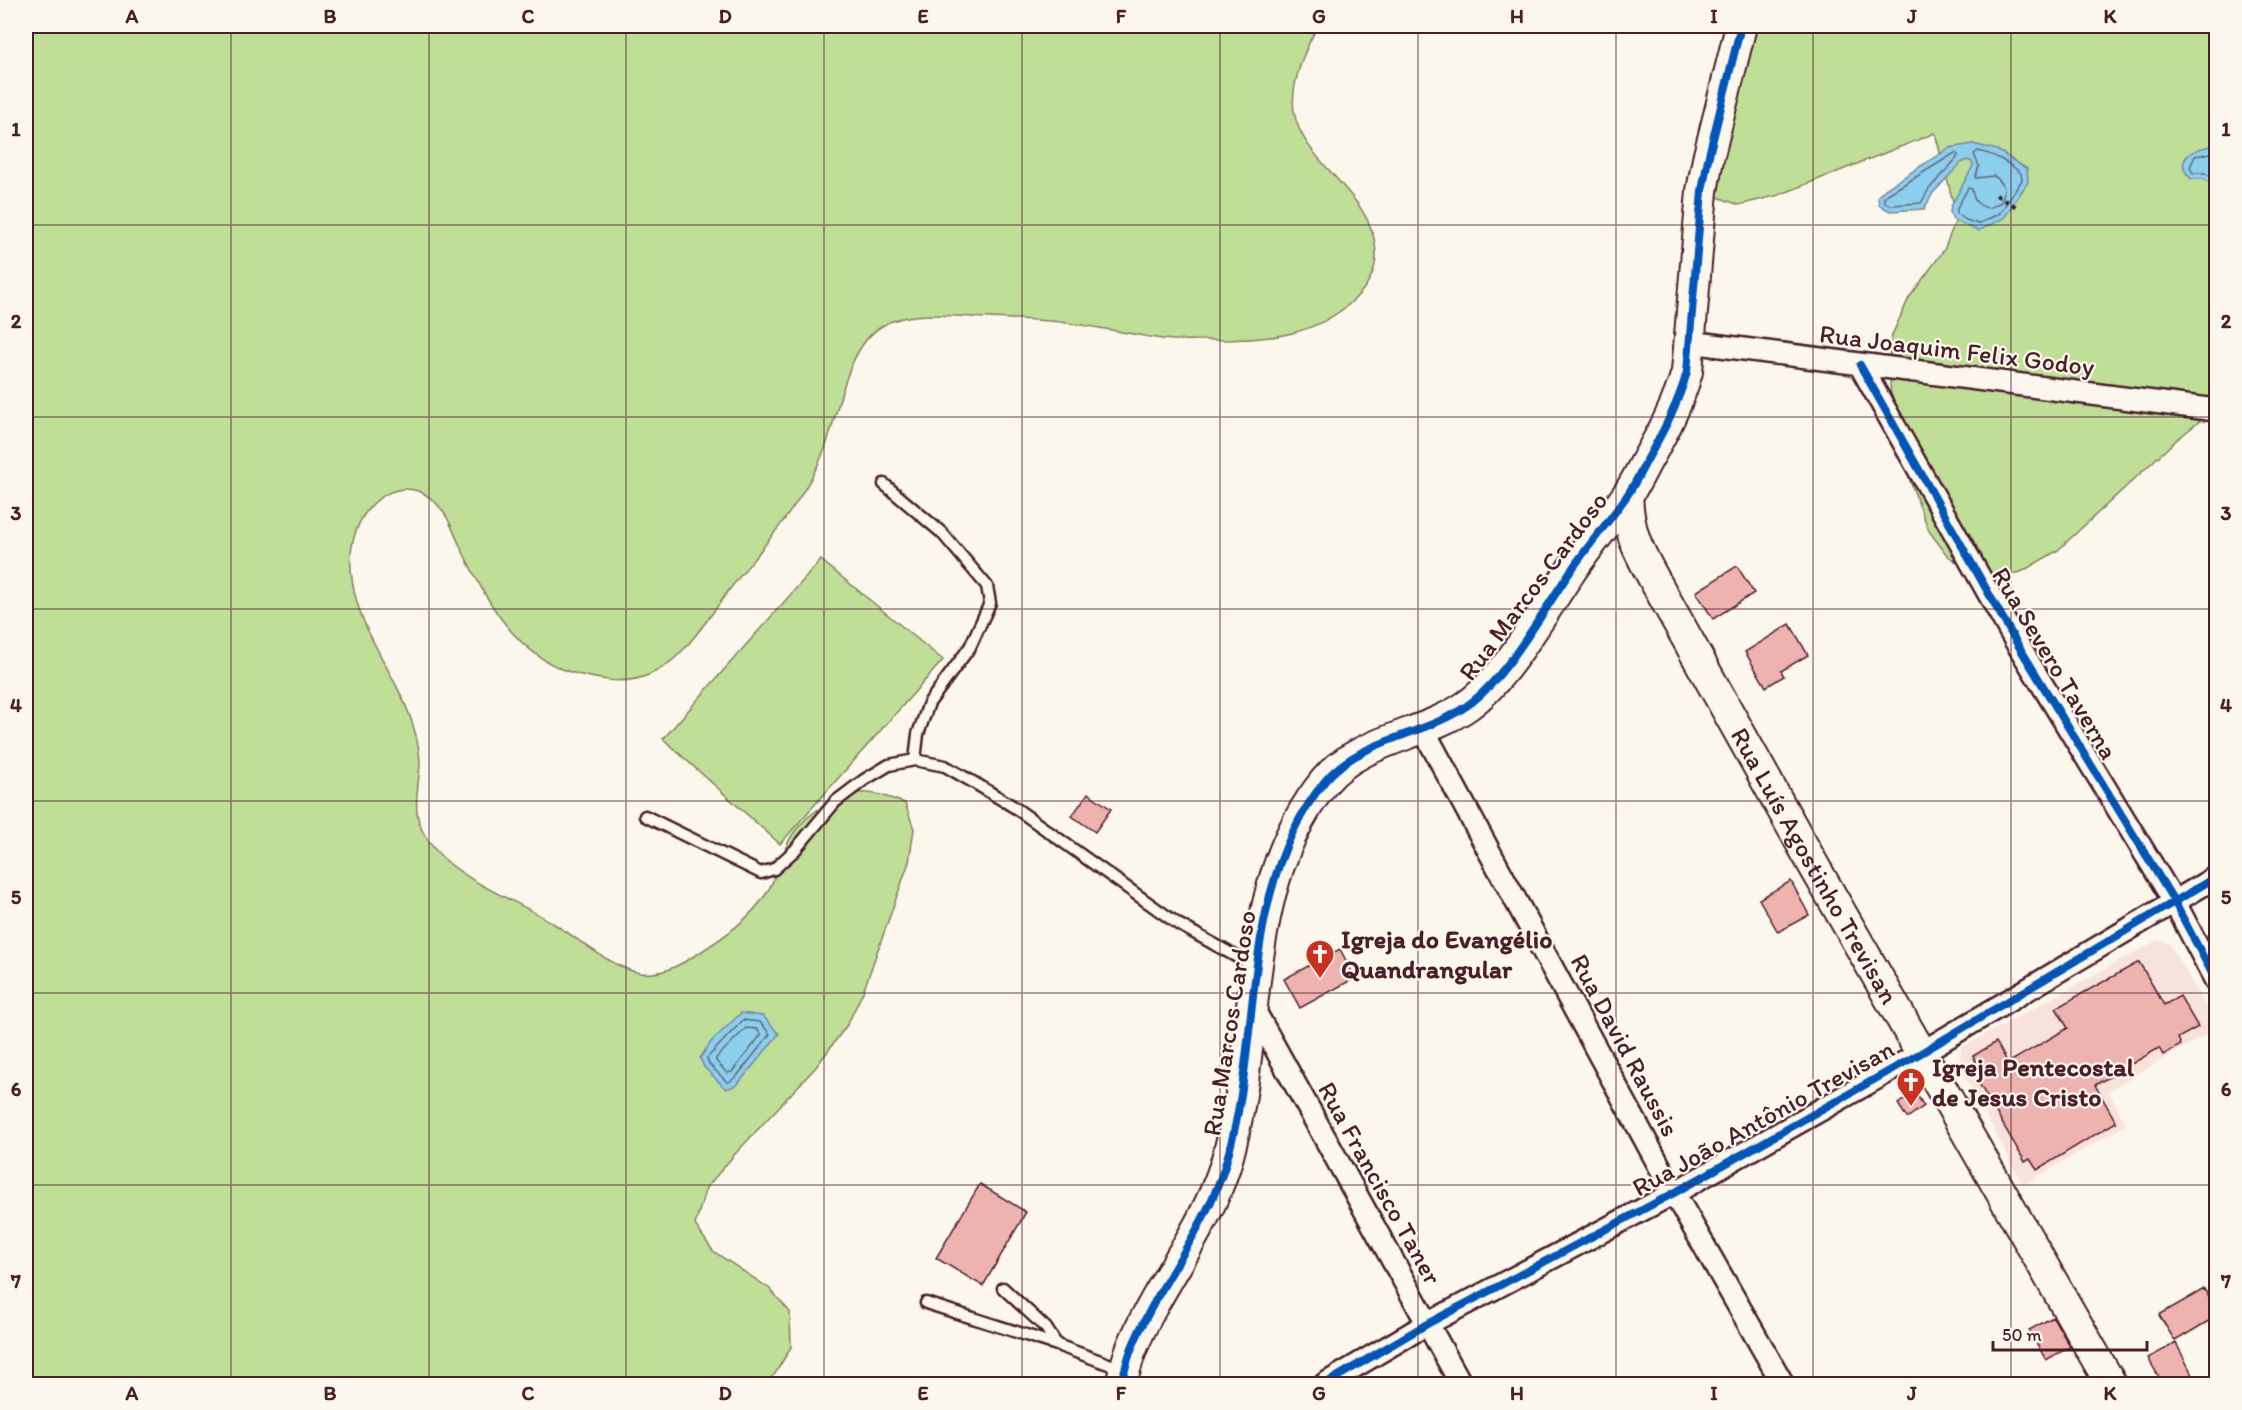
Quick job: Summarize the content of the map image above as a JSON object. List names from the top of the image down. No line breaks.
{"streets":{"street":["Rua Joaquim Felix Godoy","Rua Marcos Cardoso","Rua Severo Taverna","Rua Luís Agostinho Trevisan","Rua David Raussis","Rua João Antônio Trevisan","Rua Francisco Taner"]},"crossings":[["Rua Joaquim Felix Godoy","Rua Marcos Cardoso"],["Rua Joaquim Felix Godoy","Rua Severo Taverna"],["Rua Marcos Cardoso","Rua Luís Agostinho Trevisan"],["Rua Marcos Cardoso","Rua David Raussis"],["Rua Marcos Cardoso","Rua Francisco Taner"],["Rua Severo Taverna","Rua João Antônio Trevisan"],["Rua Luís Agostinho Trevisan","Rua João Antônio Trevisan"],["Rua David Raussis","Rua João Antônio Trevisan"],["Rua João Antônio Trevisan","Rua Francisco Taner"]],"places":{"church":["Igreja do Evangélio Quandrangular","Igreja Pentecostal de Jesus Cristo"]},"scale_bar":"50 m","grid":{"columns":["A","B","C","D","E","F","G","H","I","J","K"],"rows":["1","2","3","4","5","6","7"]}}
